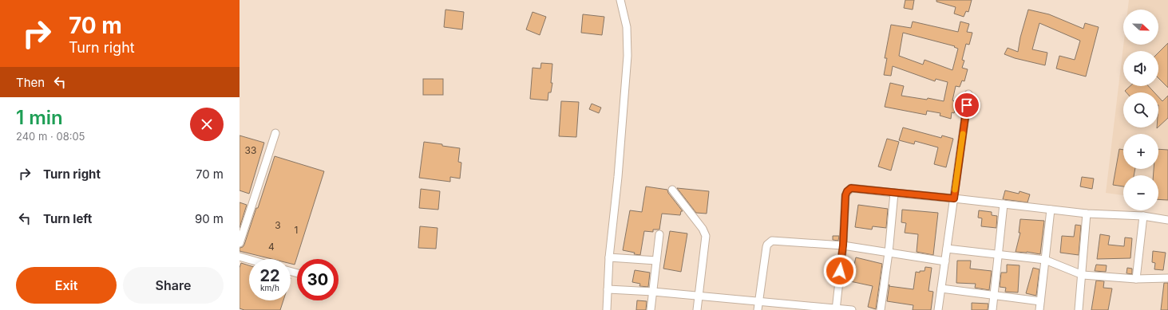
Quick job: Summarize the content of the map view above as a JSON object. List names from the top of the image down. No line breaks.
{"house_numbers":["33","3","1","4"],"north":"right","page":{"turn":["70 m","Turn right"],"map_buttons":["+","−"],"then":"Then","heading":["1 min","240 m · 08:05"],"list":[{"name":"Turn right","value":"70 m"},{"name":"Turn left","value":"90 m"}],"speed":"22 km/h","limit":"30","buttons":["Exit","Share"]}}
